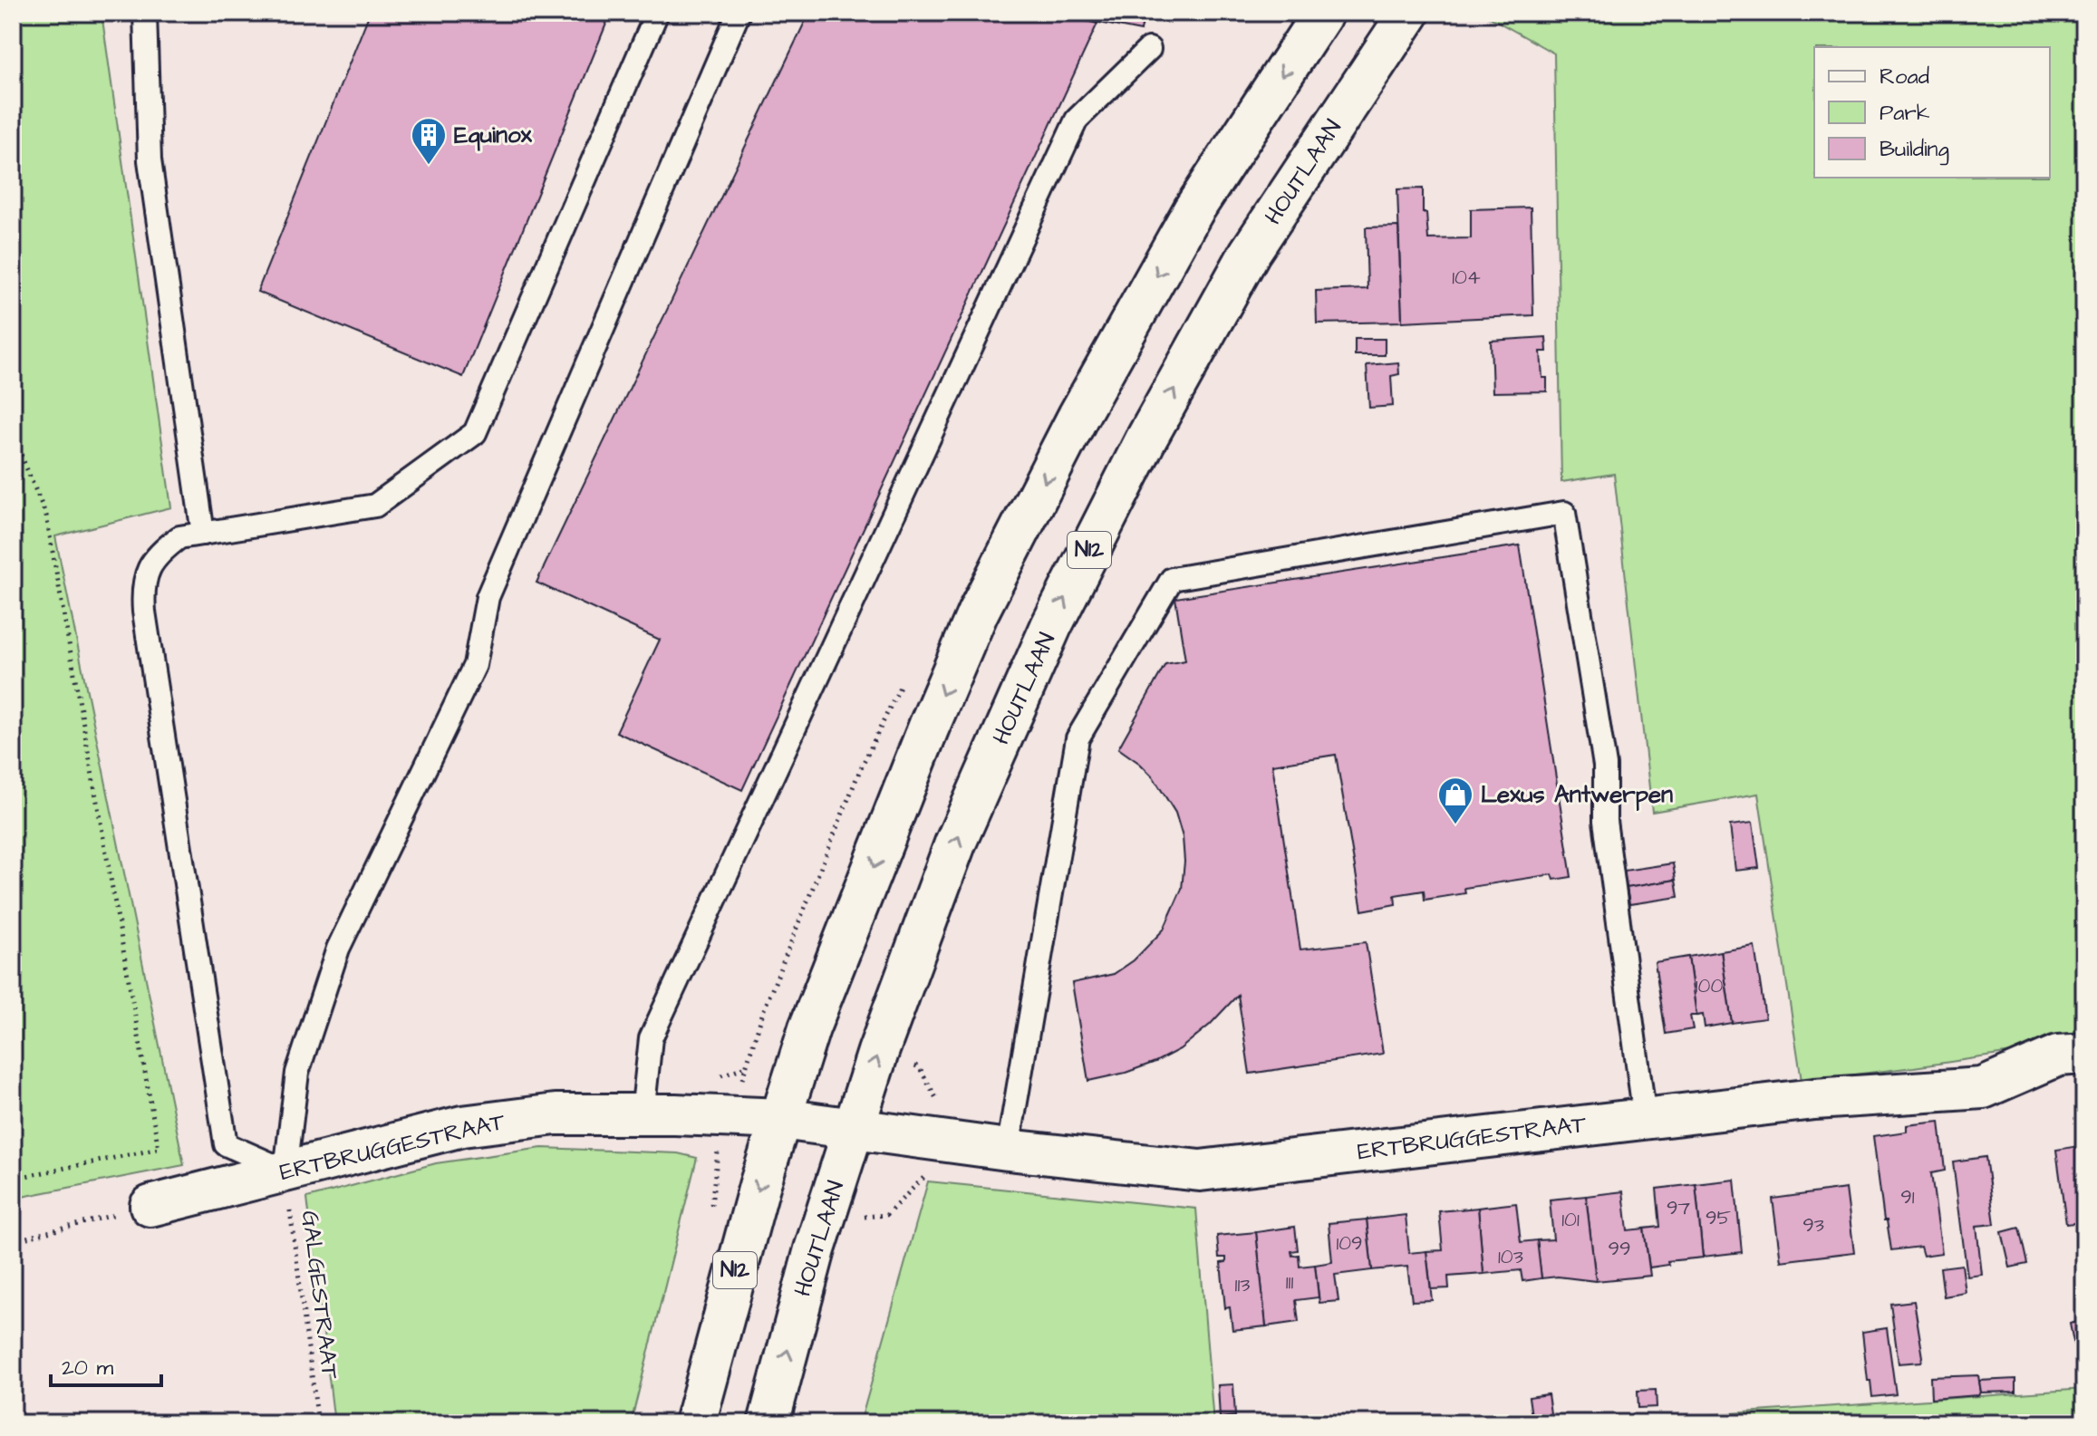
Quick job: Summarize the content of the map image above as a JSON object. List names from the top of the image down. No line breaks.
{"streets":{"main road":["HOUTLAAN","N12","ERTBRUGGESTRAAT"],"path":["GALGESTRAAT"]},"crossings":[["HOUTLAAN","ERTBRUGGESTRAAT"],["N12","ERTBRUGGESTRAAT"],["ERTBRUGGESTRAAT","GALGESTRAAT"]],"places":{"building":["Equinox"],"shop":["Lexus Antwerpen"]},"house_numbers":["104","100","91","97","95","101","93","109","99","103","111","113"],"legend":["Road","Park","Building"],"scale_bar":"20 m"}
